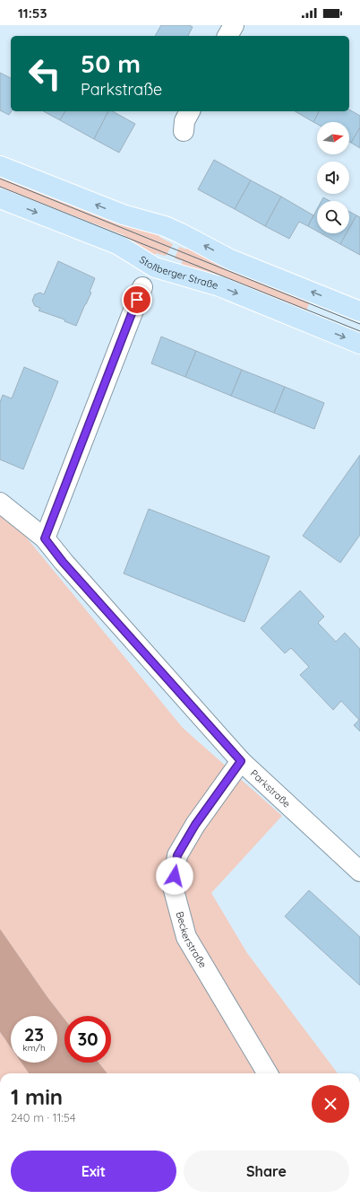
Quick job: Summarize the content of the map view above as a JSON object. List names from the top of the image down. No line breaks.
{"streets":{"main road":["Stollberger Straße"],"street":["Parkstraße","Beckerstraße"]},"crossings":[["Parkstraße","Beckerstraße"]],"north":"right","page":{"status":"11:53","turn":["50 m","Parkstraße"],"speed":"23 km/h","limit":"30","heading":["1 min","240 m · 11:54"],"buttons":["Exit","Share"]}}
